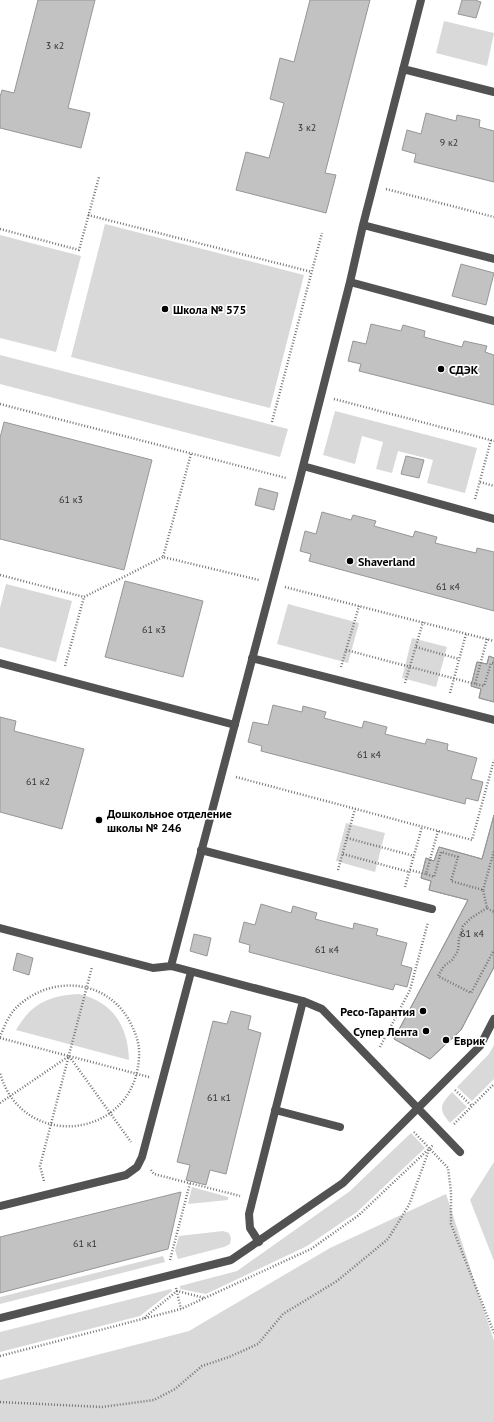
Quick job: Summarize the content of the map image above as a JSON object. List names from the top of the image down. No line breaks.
{"places":["Школа № 575","СДЭК","Shaverland","Дошкольное отделение школы № 246","Ресо-Гарантия","Супер Лента","Еврик"],"house_numbers":["3 к2","3 к2","9 к2","61 к3","61 к4","61 к3","61 к4","61 к2","61 к4","61 к4","61 к1","61 к1"]}
